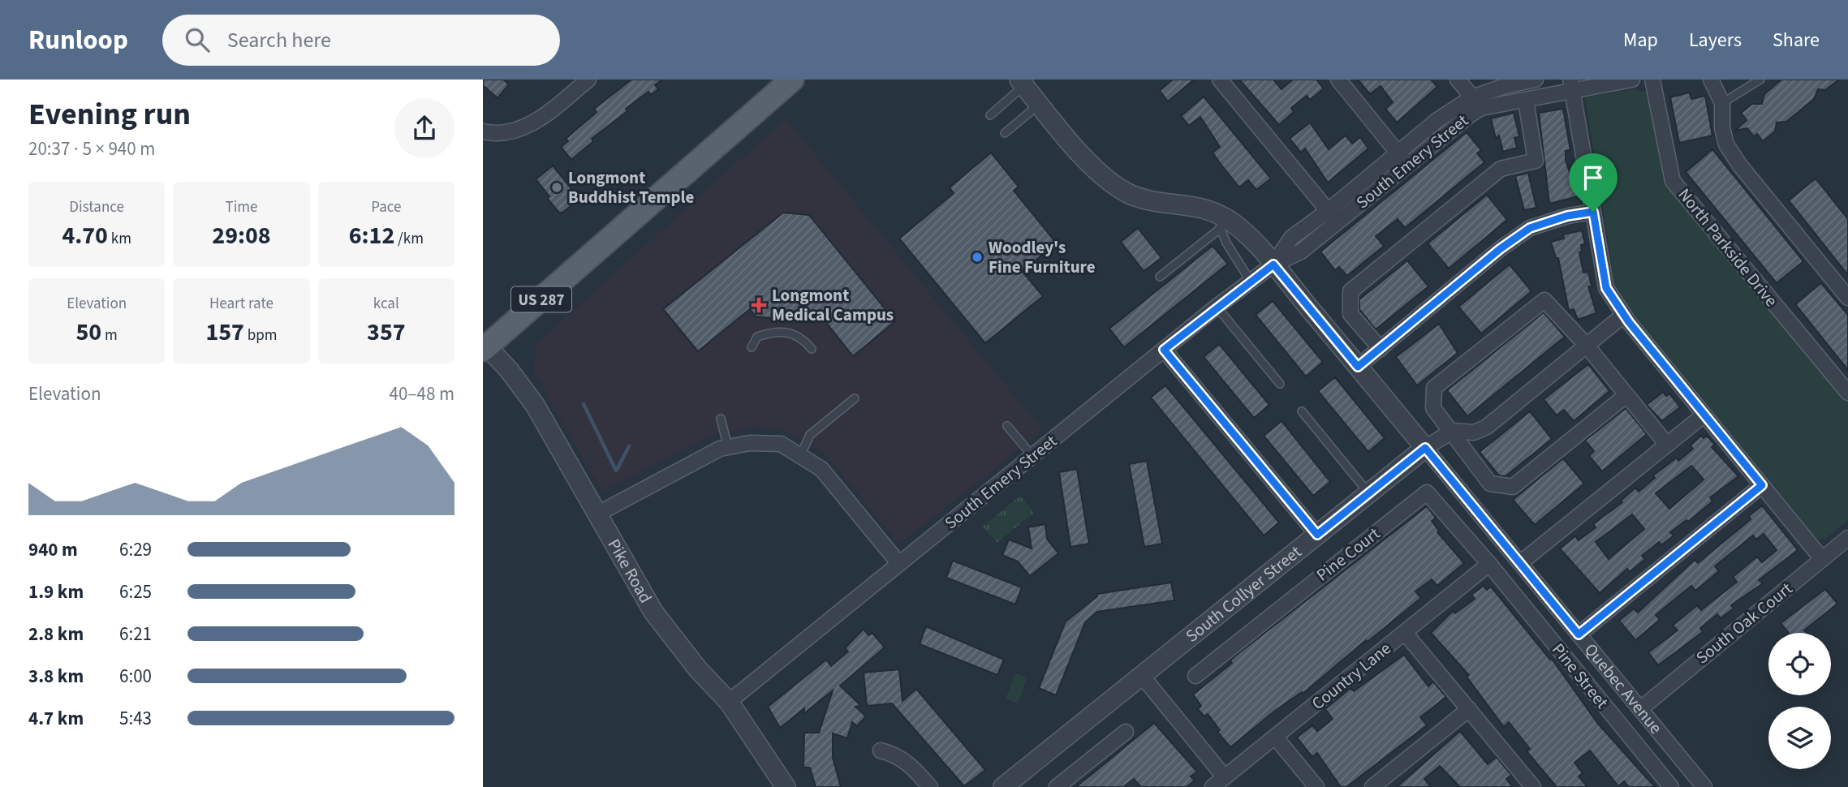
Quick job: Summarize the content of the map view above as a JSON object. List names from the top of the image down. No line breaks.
{"streets":{"main road":["US 287"],"street":["South Emery Street","North Parkside Drive","Pine Court","Pike Road","South Collyer Street","South Oak Court","Country Lane","Pine Street","Quebec Avenue"]},"crossings":[["South Emery Street","Pike Road"],["South Emery Street","Quebec Avenue"],["US 287","Pike Road"],["Pine Court","Country Lane"],["Pine Court","Pine Street"],["South Collyer Street","Quebec Avenue"],["South Oak Court","Quebec Avenue"],["Country Lane","Pine Street"]],"places":{"other":["Longmont Buddhist Temple","Woodley's Fine Furniture"],"health":["Longmont Medical Campus"]},"page":{"header":"Runloop","search":"Search here","nav":["Map","Layers","Share"],"heading":["Evening run","20:37 · 5 × 940 m"],"stats":[["Distance","4.70 km"],["Time","29:08"],["Pace","6:12 /km"],["Elevation","50 m"],["Heart rate","157 bpm"],["kcal","357"]],"chart":["Elevation","40–48 m"],"list":[{"name":"940 m","note":"6:29"},{"name":"1.9 km","note":"6:25"},{"name":"2.8 km","note":"6:21"},{"name":"3.8 km","note":"6:00"},{"name":"4.7 km","note":"5:43"}]}}
